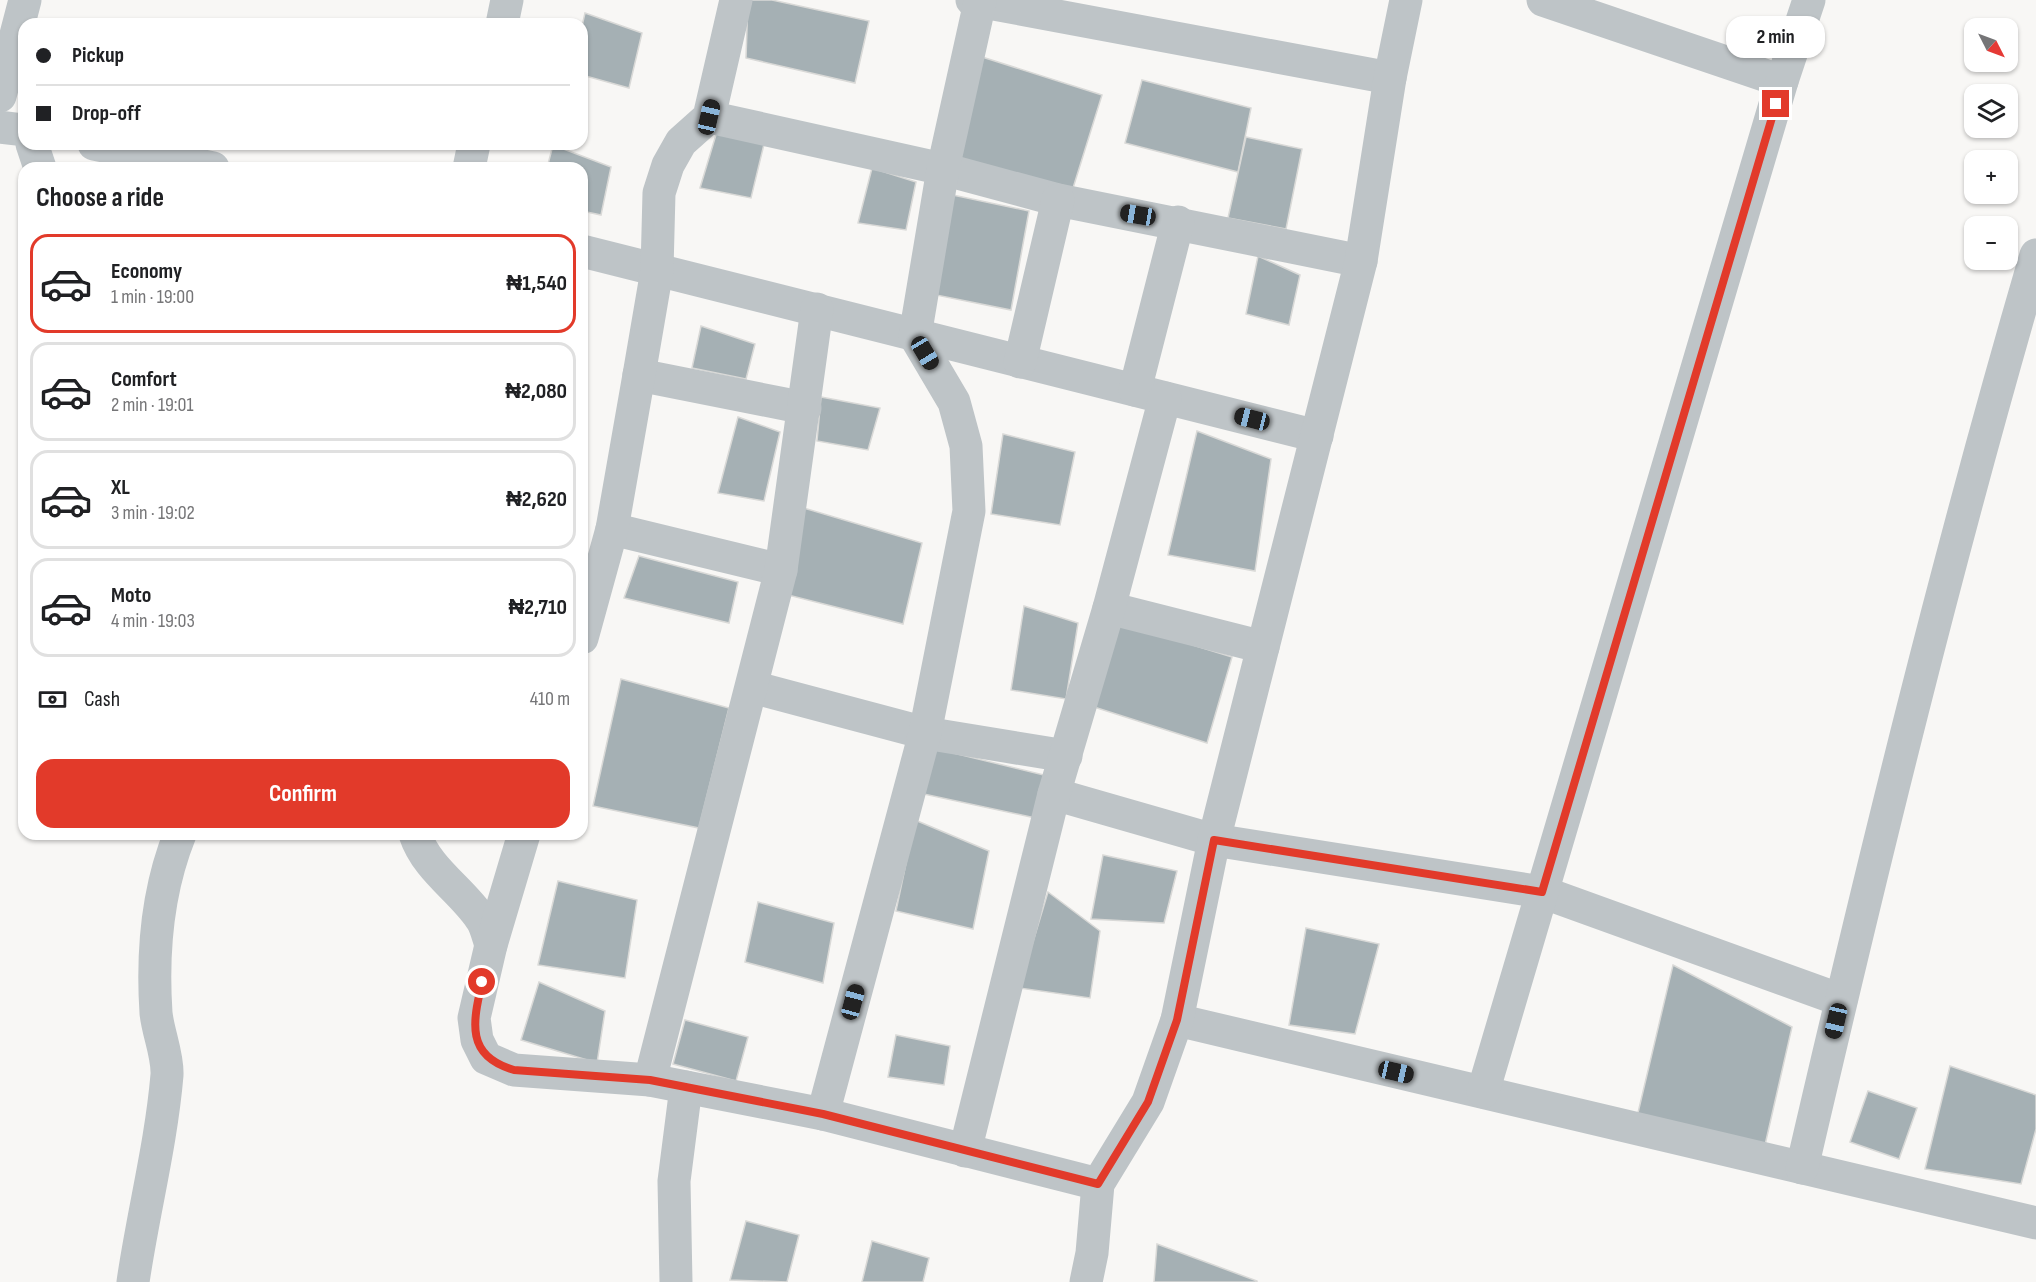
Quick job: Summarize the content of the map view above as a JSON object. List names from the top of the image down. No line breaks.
{"north":"bottom right","page":{"bubble":"2 min","map_buttons":["+","−"],"banner":["Pickup","Drop-off"],"heading":"Choose a ride","list":[{"name":"Economy","note":"1 min · 19:00","value":"₦1,540"},{"name":"Comfort","note":"2 min · 19:01","value":"₦2,080"},{"name":"XL","note":"3 min · 19:02","value":"₦2,620"},{"name":"Moto","note":"4 min · 19:03","value":"₦2,710"}],"pay":["Cash","410 m"],"buttons":"Confirm"}}
